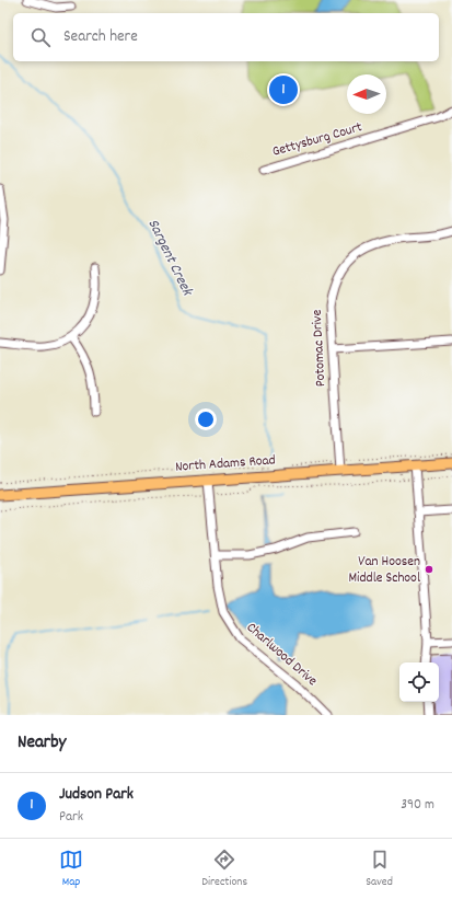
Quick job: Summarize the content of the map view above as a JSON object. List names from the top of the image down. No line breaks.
{"streets":{"main road":["North Adams Road"],"street":["Gettysburg Court","Potomac Drive","Charlwood Drive"]},"crossings":[["Potomac Drive","North Adams Road"],["North Adams Road","Charlwood Drive"]],"water":["Sargent Creek"],"places":["Van Hoosen Middle School"],"north":"left","page":{"search":"Search here","pins":"1","heading":"Nearby","list":[{"mark":"1","name":"Judson Park","note":"Park","value":"390 m"}],"nav":["Map","Directions","Saved"]}}
